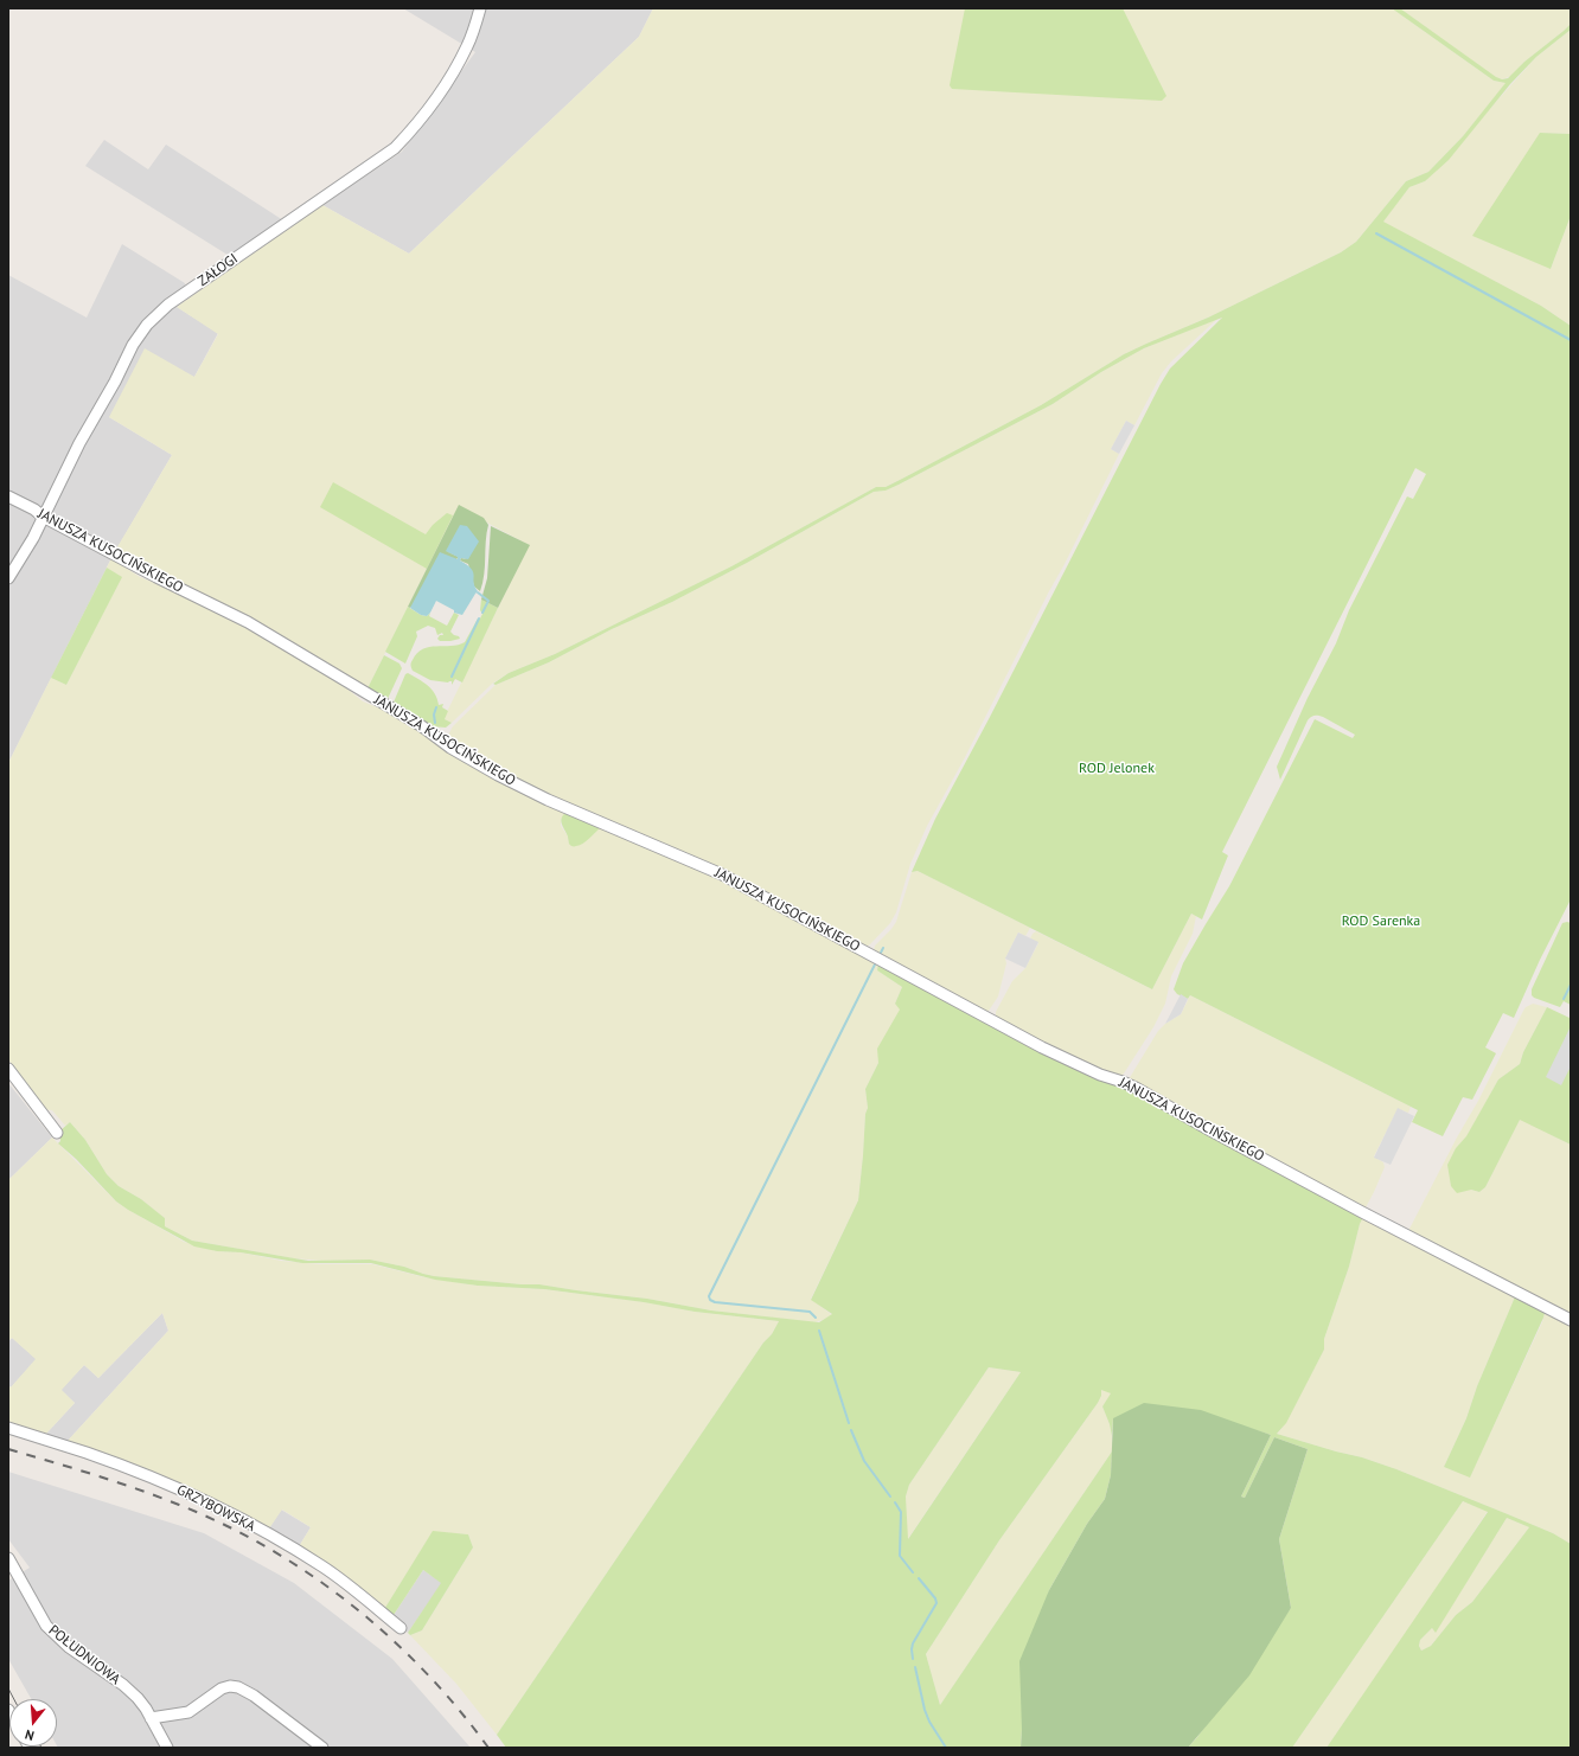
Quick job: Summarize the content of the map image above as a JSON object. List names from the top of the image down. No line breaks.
{"streets":{"street":["ZAŁOGI","JANUSZA KUSOCIŃSKIEGO","GRZYBOWSKA","POŁUDNIOWA"]},"crossings":[["ZAŁOGI","JANUSZA KUSOCIŃSKIEGO"]],"parks":["ROD Jelonek","ROD Sarenka"],"north":"bottom"}
